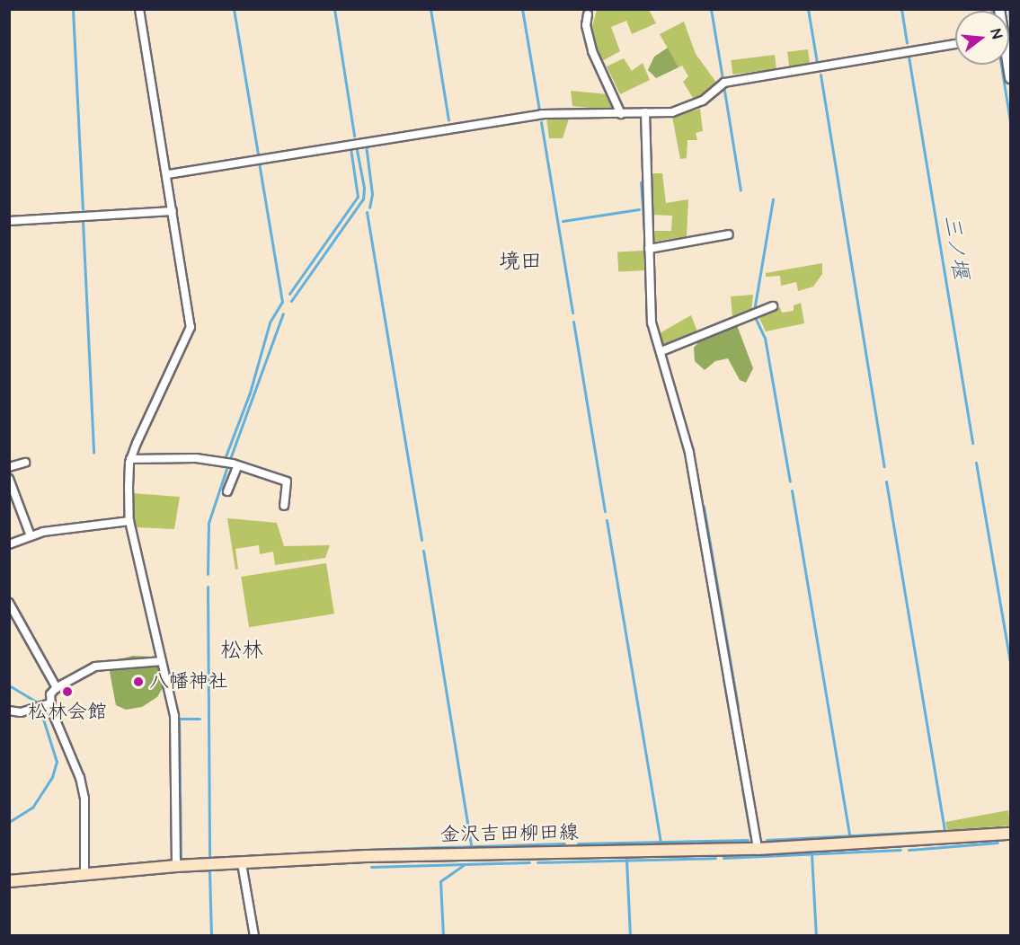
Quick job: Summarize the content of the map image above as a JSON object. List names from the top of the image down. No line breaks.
{"streets":{"main road":["金沢吉田柳田線"]},"districts":["境田","松林"],"water":["三ノ堰"],"places":["八幡神社","松林会館"],"north":"right"}
